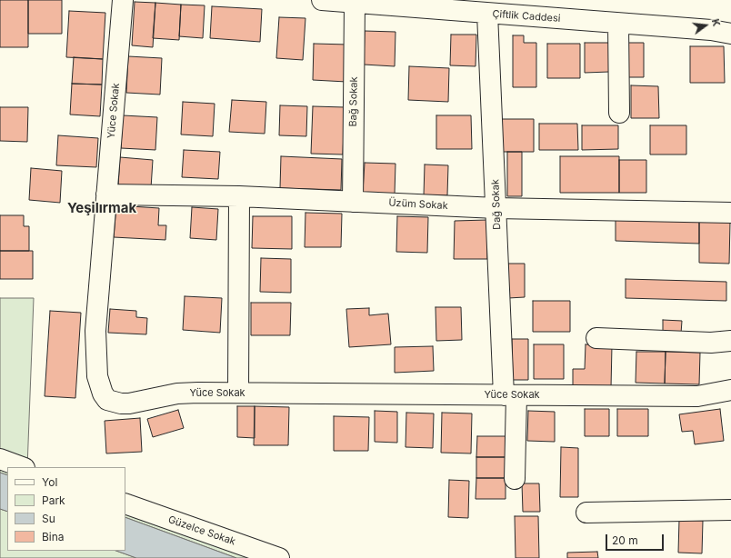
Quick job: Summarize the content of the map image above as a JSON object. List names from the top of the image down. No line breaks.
{"streets":{"street":["Çiftlik Caddesi","Bağ Sokak","Yüce Sokak","Üzüm Sokak","Dağ Sokak","Güzelce Sokak"]},"crossings":[["Çiftlik Caddesi","Bağ Sokak"],["Çiftlik Caddesi","Dağ Sokak"],["Bağ Sokak","Üzüm Sokak"],["Yüce Sokak","Üzüm Sokak"],["Yüce Sokak","Dağ Sokak"],["Üzüm Sokak","Dağ Sokak"]],"districts":["Yeşilırmak"],"legend":["Yol","Park","Su","Bina"],"scale_bar":"20 m","north":"right"}
